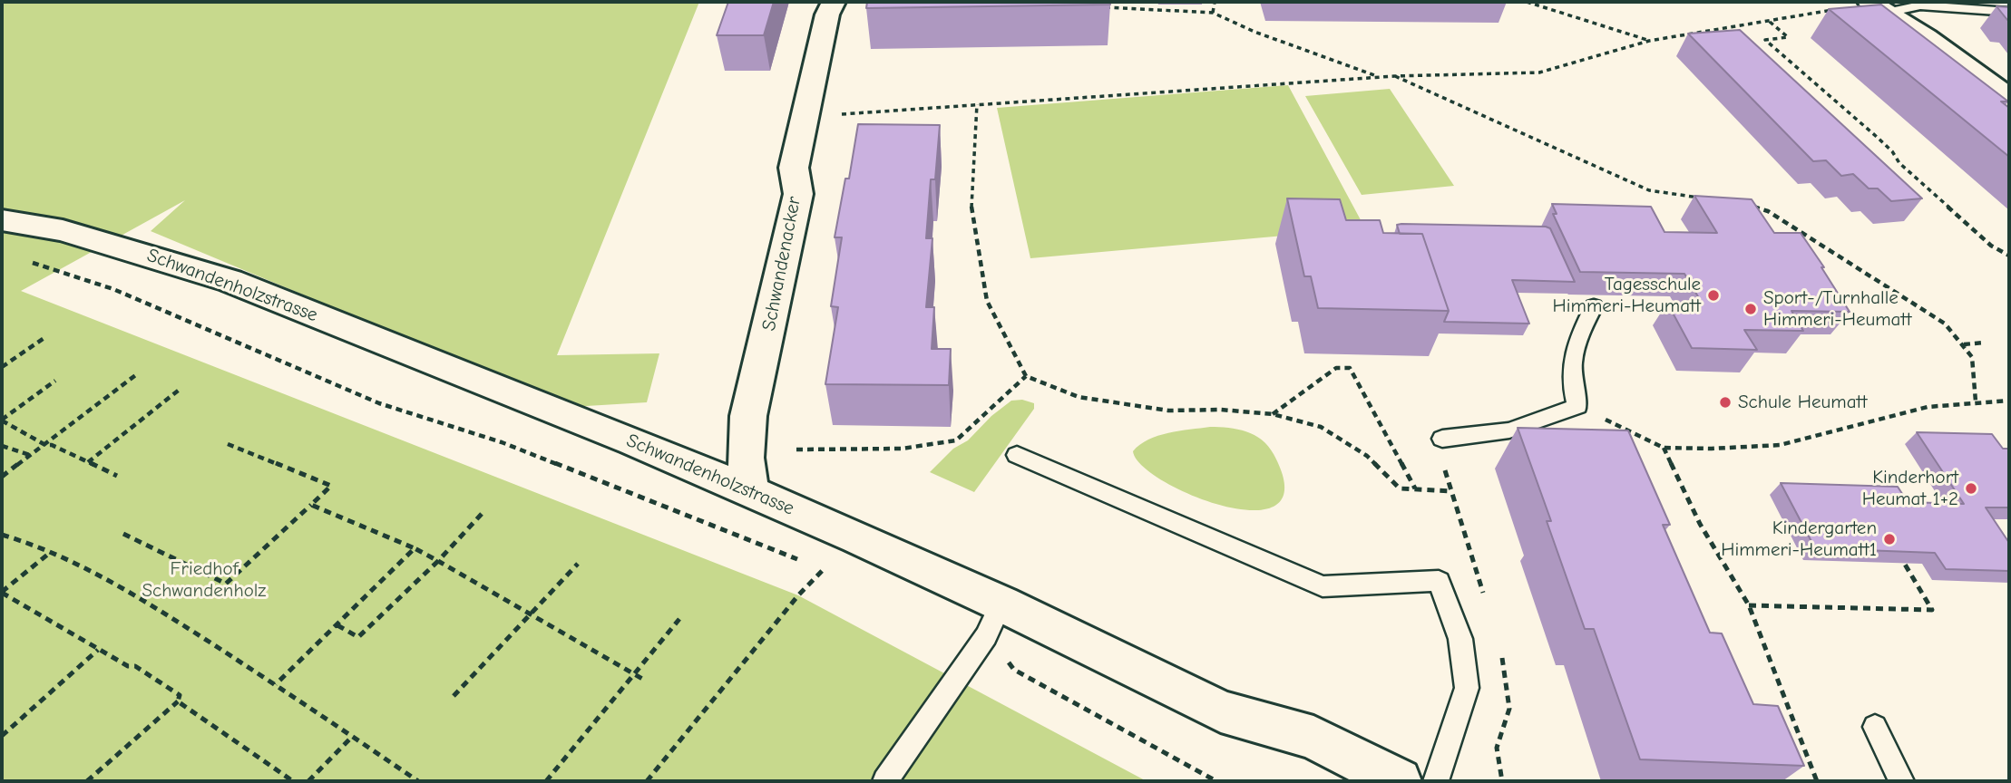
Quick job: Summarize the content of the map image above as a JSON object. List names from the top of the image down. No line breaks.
{"streets":{"street":["Schwandenacker","Schwandenholzstrasse"]},"crossings":[["Schwandenacker","Schwandenholzstrasse"]],"parks":["Friedhof Schwandenholz"],"places":["Tagesschule Himmeri-Heumatt","Sport-/Turnhalle Himmeri-Heumatt","Schule Heumatt","Kinderhort Heumat 1+2","Kindergarten Himmeri-Heumatt1"]}
